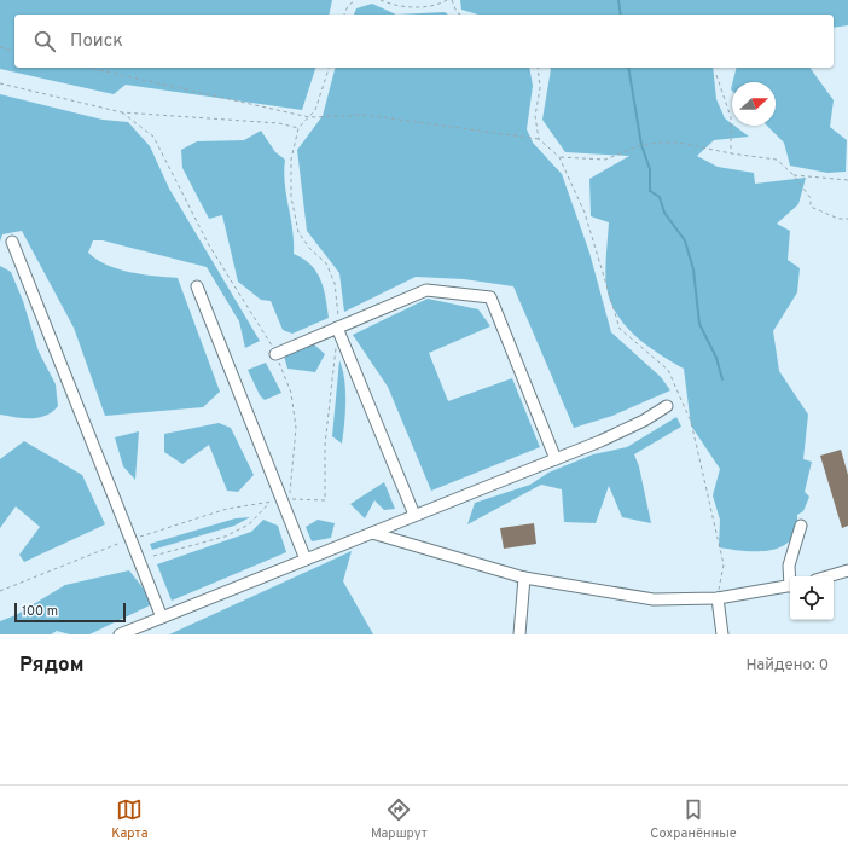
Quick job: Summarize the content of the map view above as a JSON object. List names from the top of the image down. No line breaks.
{"scale_bar":"100 m","north":"right","page":{"search":"Поиск","scale":"100 m","heading":["Рядом","Найдено: 0"],"nav":["Карта","Маршрут","Сохранённые"]}}
